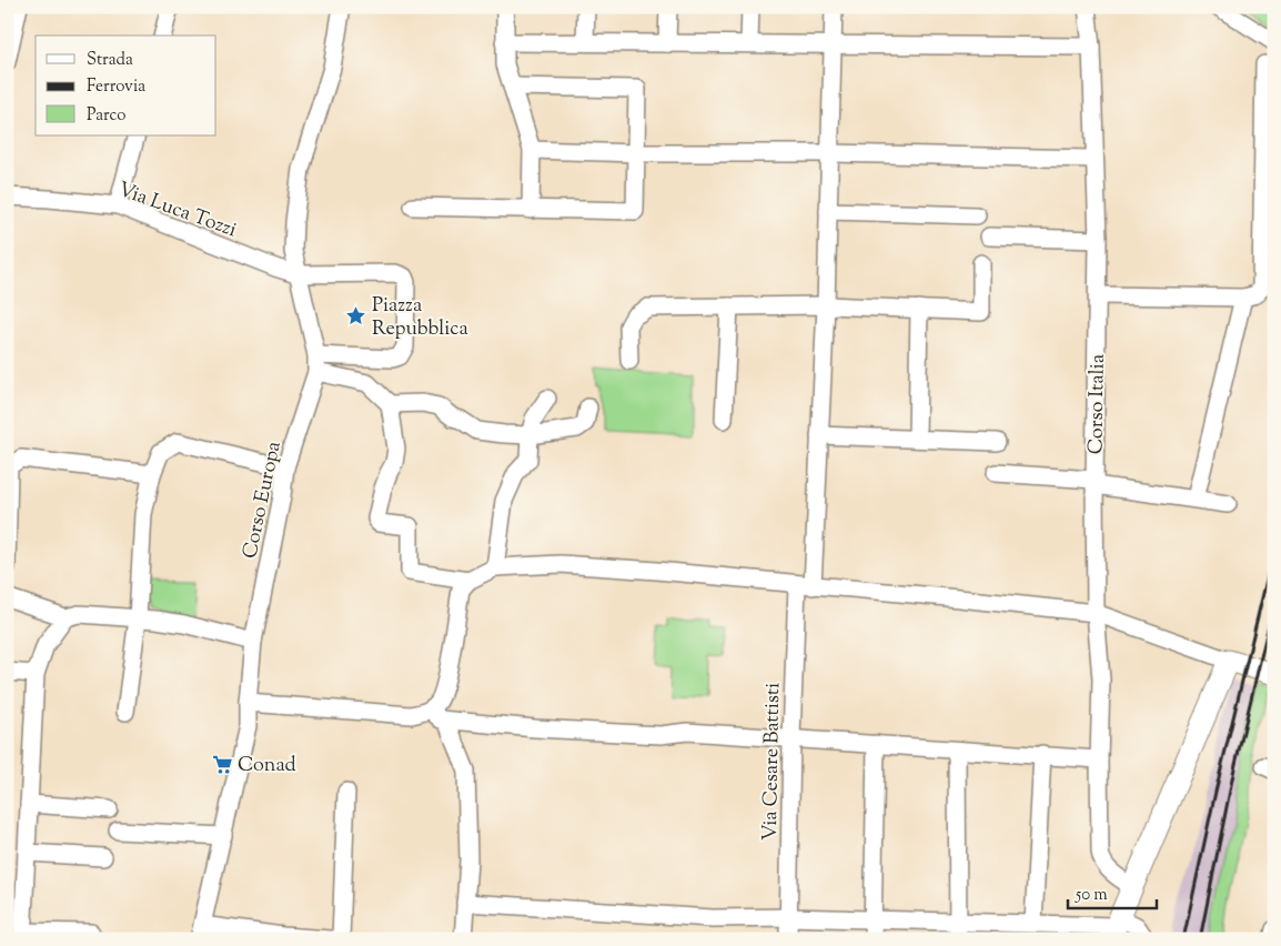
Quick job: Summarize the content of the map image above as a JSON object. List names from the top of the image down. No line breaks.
{"streets":{"street":["Via Luca Tozzi","Corso Italia","Corso Europa","Via Cesare Battisti"]},"places":{"place":["Piazza Repubblica"],"supermarket":["Conad"]},"legend":["Strada","Ferrovia","Parco"],"scale_bar":"50 m"}
